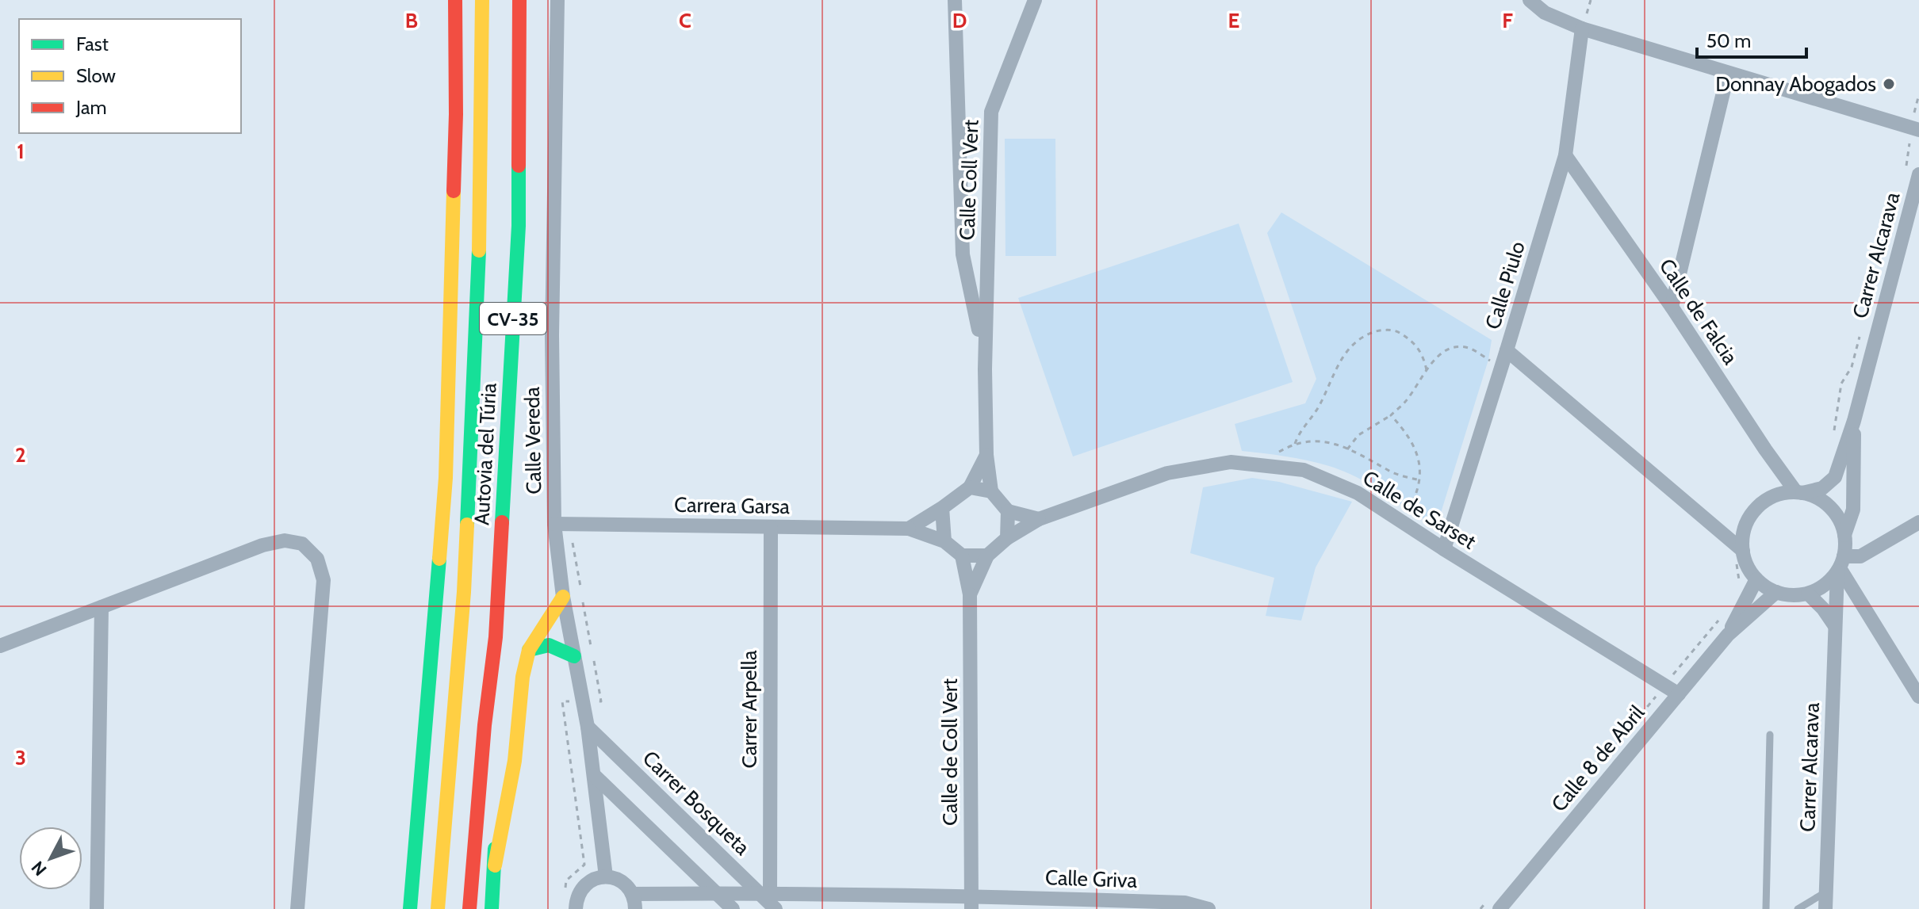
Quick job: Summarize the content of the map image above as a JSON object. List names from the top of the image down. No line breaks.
{"streets":{"main road":["CV-35","Autovia del Túria"],"street":["Calle Coll Vert","Carrer Alcarava","Calle Piulo","Calle de Falcia","Calle Vereda","Carrera Garsa","Calle de Sarset","Carrer Arpella","Calle de Coll Vert","Calle 8 de Abril","Carrer Bosqueta","Calle Griva"]},"crossings":[["Calle Coll Vert","Carrera Garsa"],["Calle Coll Vert","Calle de Sarset"],["Calle Coll Vert","Calle de Coll Vert"],["Carrer Alcarava","Calle de Falcia"],["Carrer Alcarava","Calle 8 de Abril"],["Calle Piulo","Calle de Falcia"],["Calle Piulo","Calle de Sarset"],["Calle de Falcia","Calle 8 de Abril"],["Calle Vereda","Carrera Garsa"],["Calle Vereda","Carrer Bosqueta"],["Carrera Garsa","Calle de Sarset"],["Carrera Garsa","Carrer Arpella"],["Carrera Garsa","Calle de Coll Vert"],["Calle de Sarset","Calle de Coll Vert"],["Calle de Sarset","Calle 8 de Abril"],["Carrer Arpella","Carrer Bosqueta"],["Carrer Arpella","Calle Griva"],["Calle de Coll Vert","Calle Griva"],["Carrer Bosqueta","Calle Griva"]],"places":["Donnay Abogados"],"legend":["Fast","Slow","Jam"],"scale_bar":"50 m","north":"bottom left","grid":{"columns":["B","C","D","E","F"],"rows":["1","2","3"]}}
